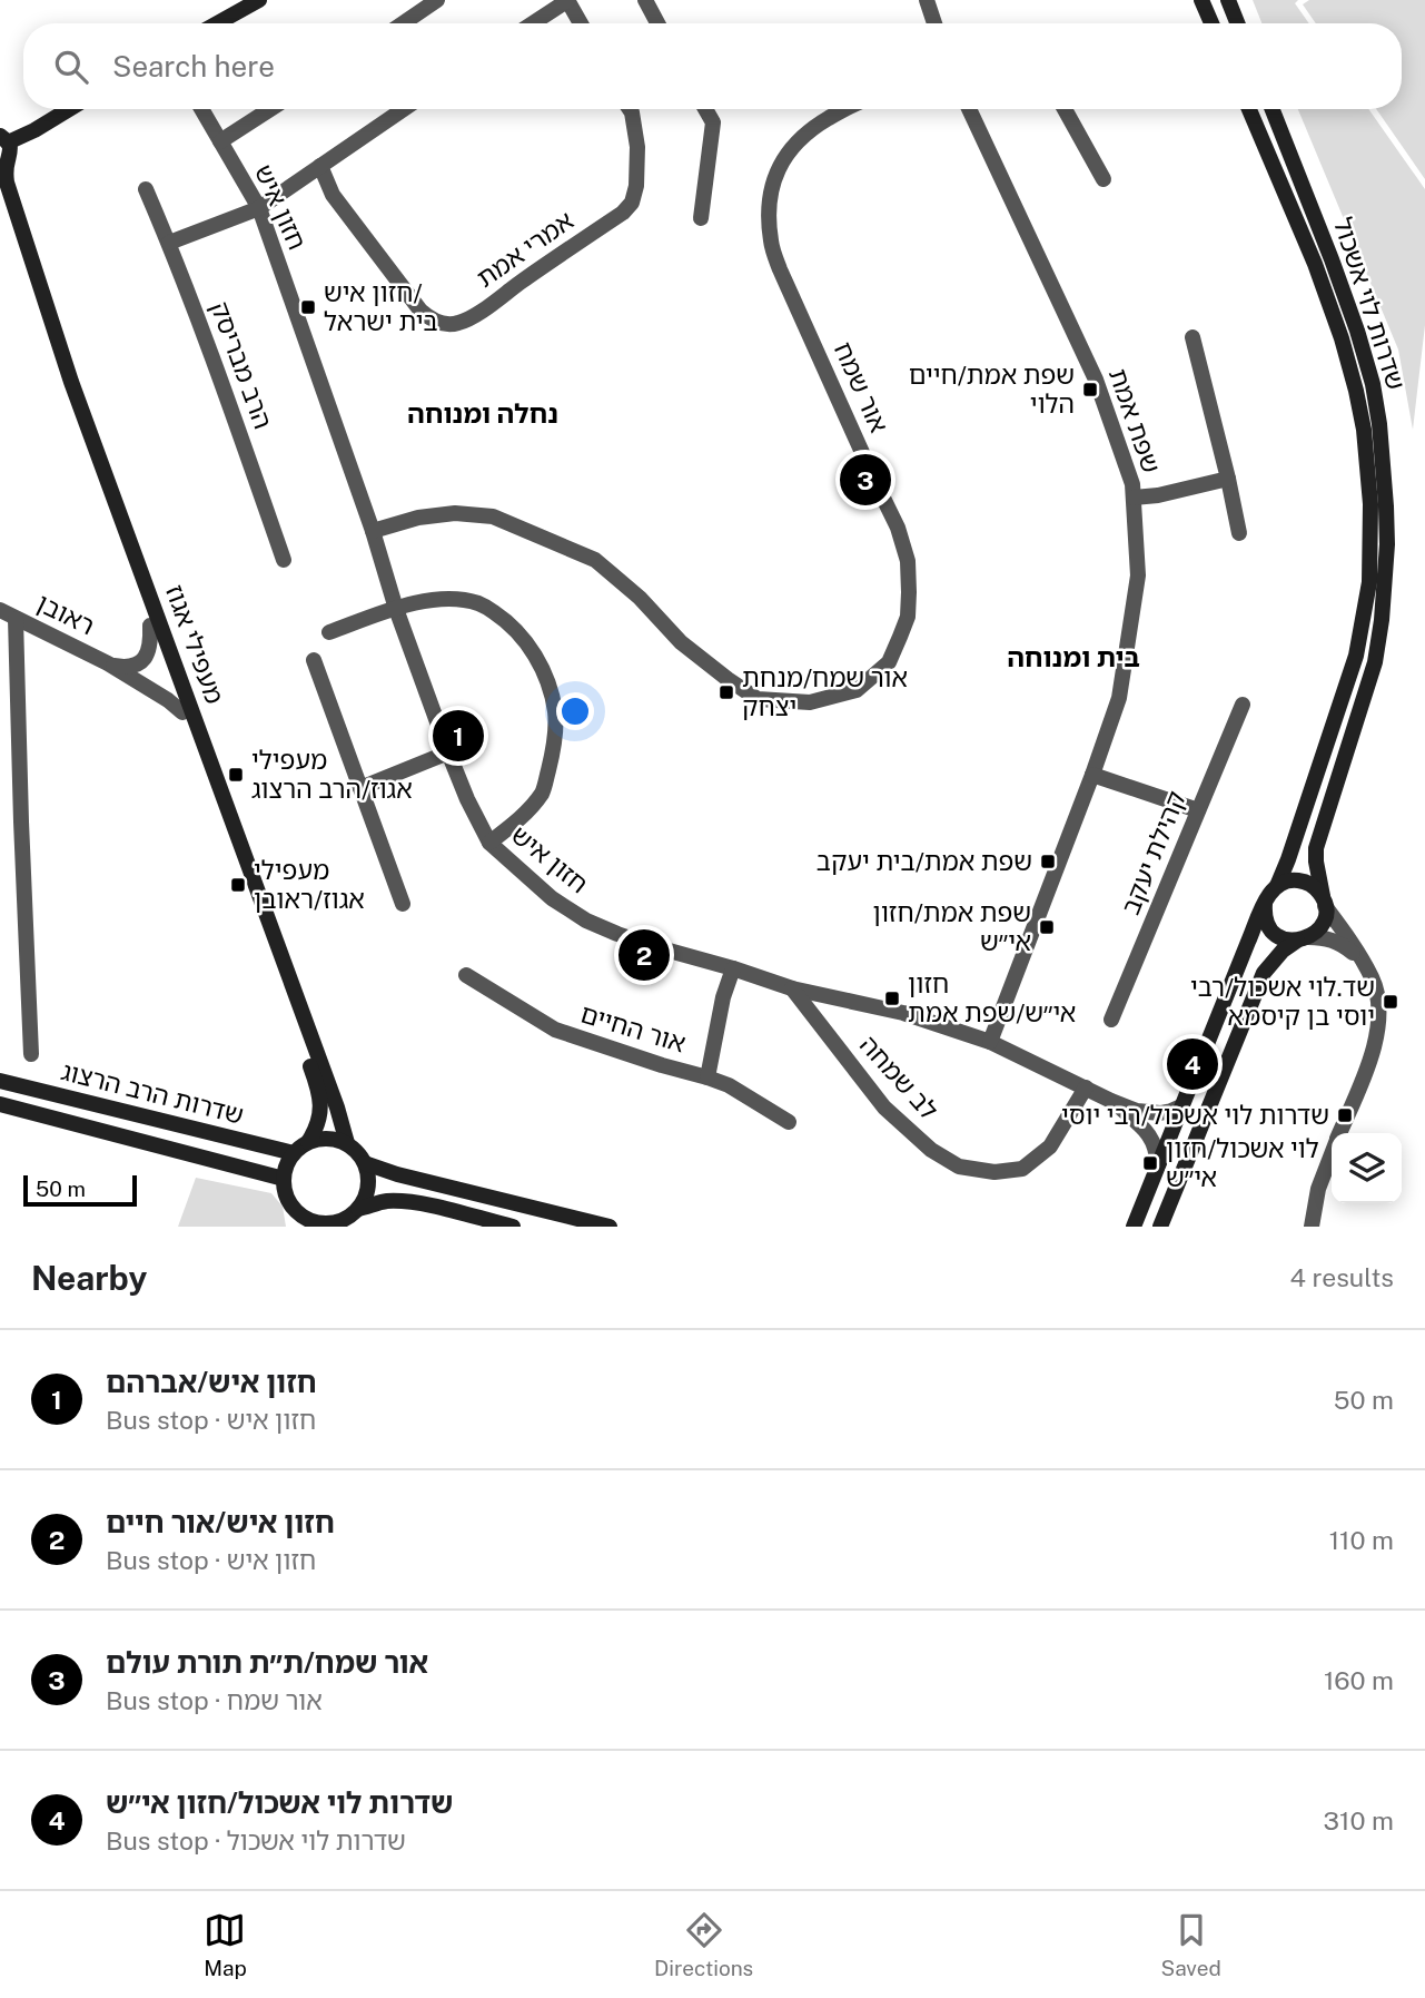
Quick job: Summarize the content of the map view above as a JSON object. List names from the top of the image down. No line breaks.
{"streets":{"main road":["שדרות לוי אשכול","מעפילי אגוז","שדרות הרב הרצוג"],"street":["חזון איש","אמרי אמת","הרב מבריסק","אור שמח","שפת אמת","ראובן","קהילת יעקב","אור החיים","לב שמחה"]},"crossings":[["חזון איש","אור שמח"],["חזון איש","שפת אמת"],["חזון איש","לב שמחה"],["ראובן","מעפילי אגוז"],["מעפילי אגוז","שדרות הרב הרצוג"]],"districts":["נחלה ומנוחה","בית ומנוחה"],"places":{"transit":["חזון איש/ בית ישראל","שפת אמת/חיים הלוי","אור שמח/מנחת יצחק","מעפילי אגוז/הרב הרצוג","שפת אמת/בית יעקב","מעפילי אגוז/ראובן","שפת אמת/חזון אי״ש","חזון אי״ש/שפת אמת","שד.לוי אשכול/רבי יוסי בן קיסמא","שדרות לוי אשכול/רבי יוסי","לוי אשכול/חזון אי״ש"]},"scale_bar":"50 m","page":{"search":"Search here","pins":["3","1","2","4"],"scale":"50 m","heading":["Nearby","4 results"],"list":[{"mark":"1","name":"חזון איש/אברהם","note":"Bus stop · חזון איש","value":"50 m"},{"mark":"2","name":"חזון איש/אור חיים","note":"Bus stop · חזון איש","value":"110 m"},{"mark":"3","name":"אור שמח/ת״ת תורת עולם","note":"Bus stop · אור שמח","value":"160 m"},{"mark":"4","name":"שדרות לוי אשכול/חזון אי״ש","note":"Bus stop · שדרות לוי אשכול","value":"310 m"}],"nav":["Map","Directions","Saved"]}}
